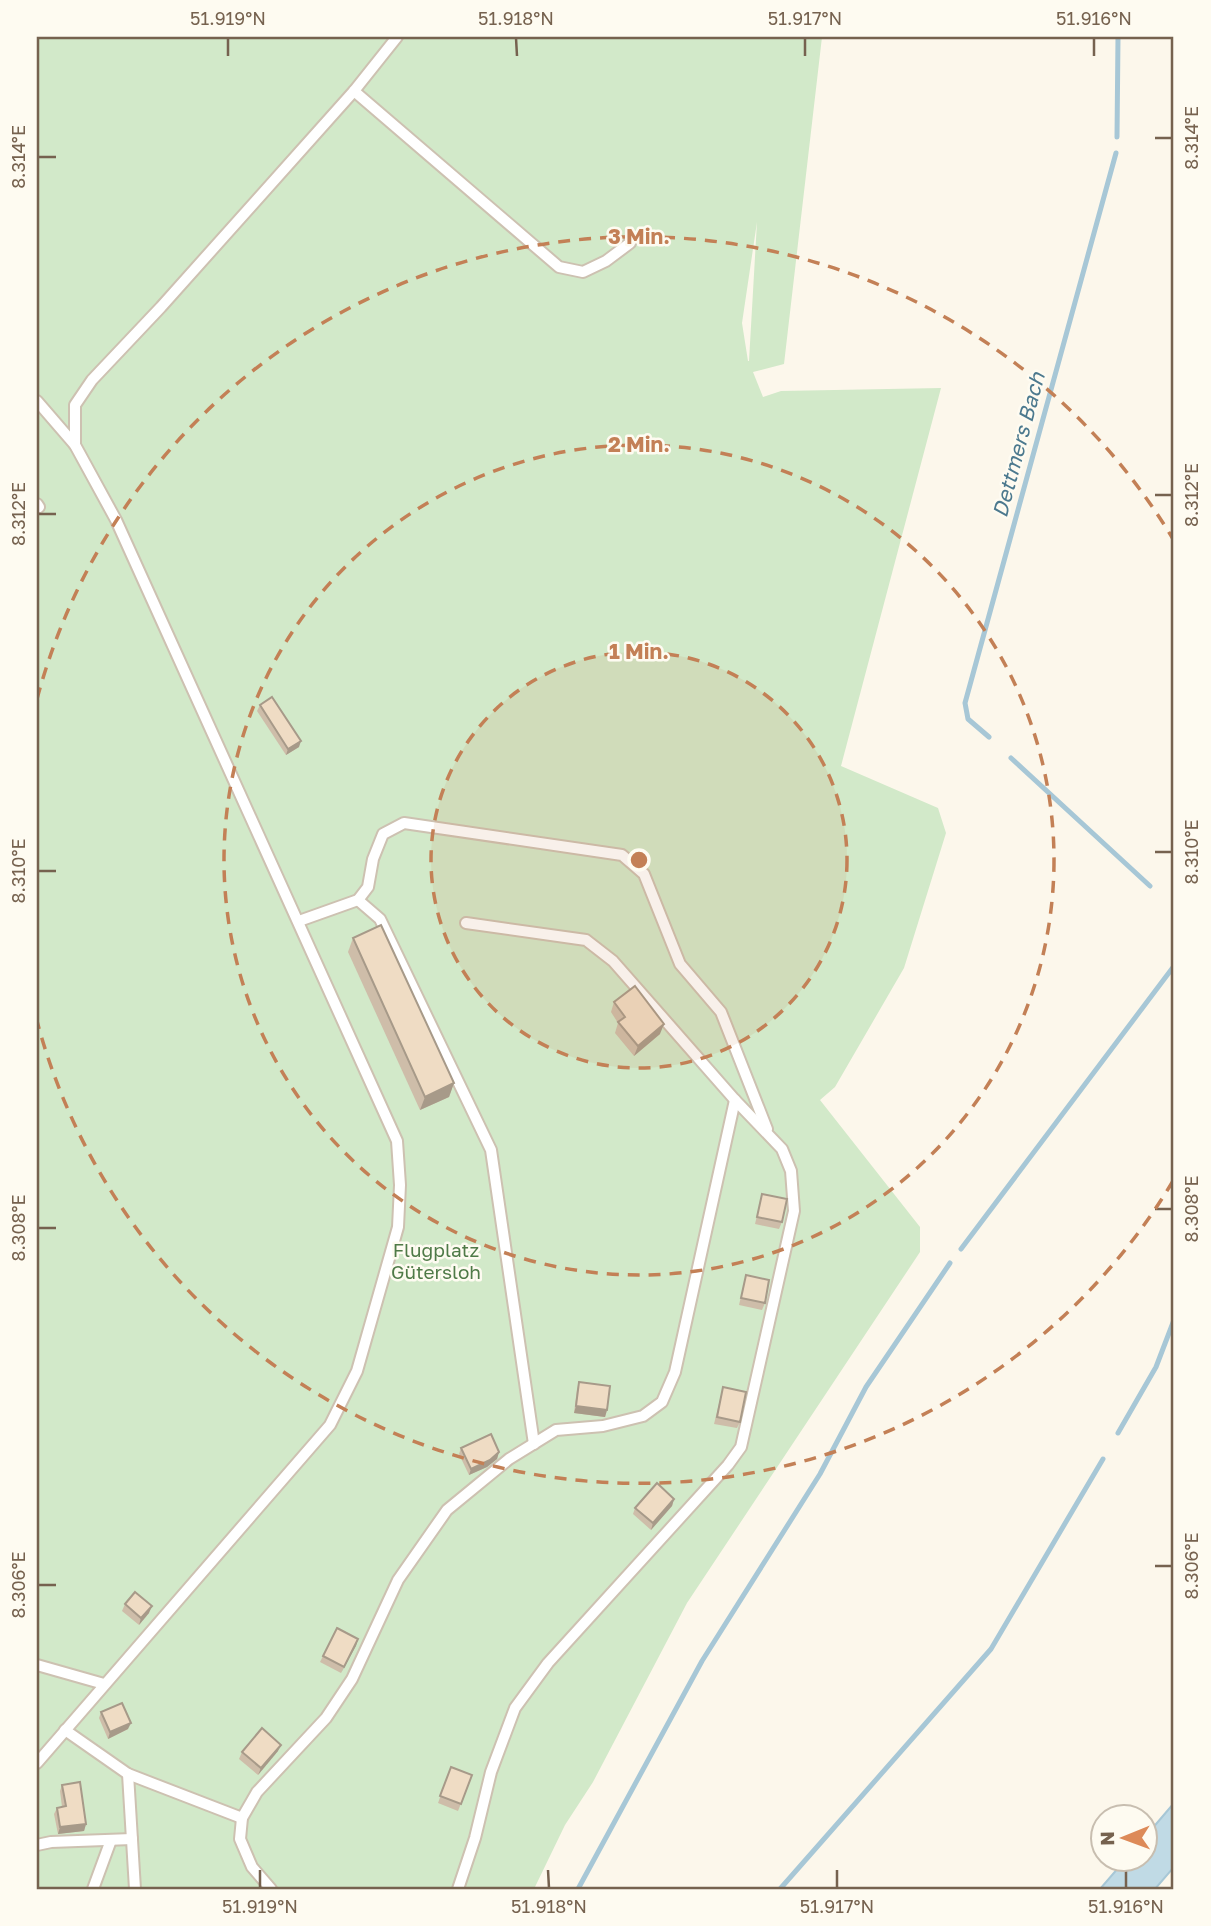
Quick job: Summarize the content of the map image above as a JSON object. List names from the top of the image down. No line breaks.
{"water":["Dettmers Bach"],"parks":["Flugplatz Gütersloh"],"north":"left","coordinates":["51.919°N","51.918°N","51.917°N","51.916°N","8.314°E","8.312°E","8.310°E","8.308°E","8.306°E"],"rings":["3 Min.","2 Min.","1 Min."]}
